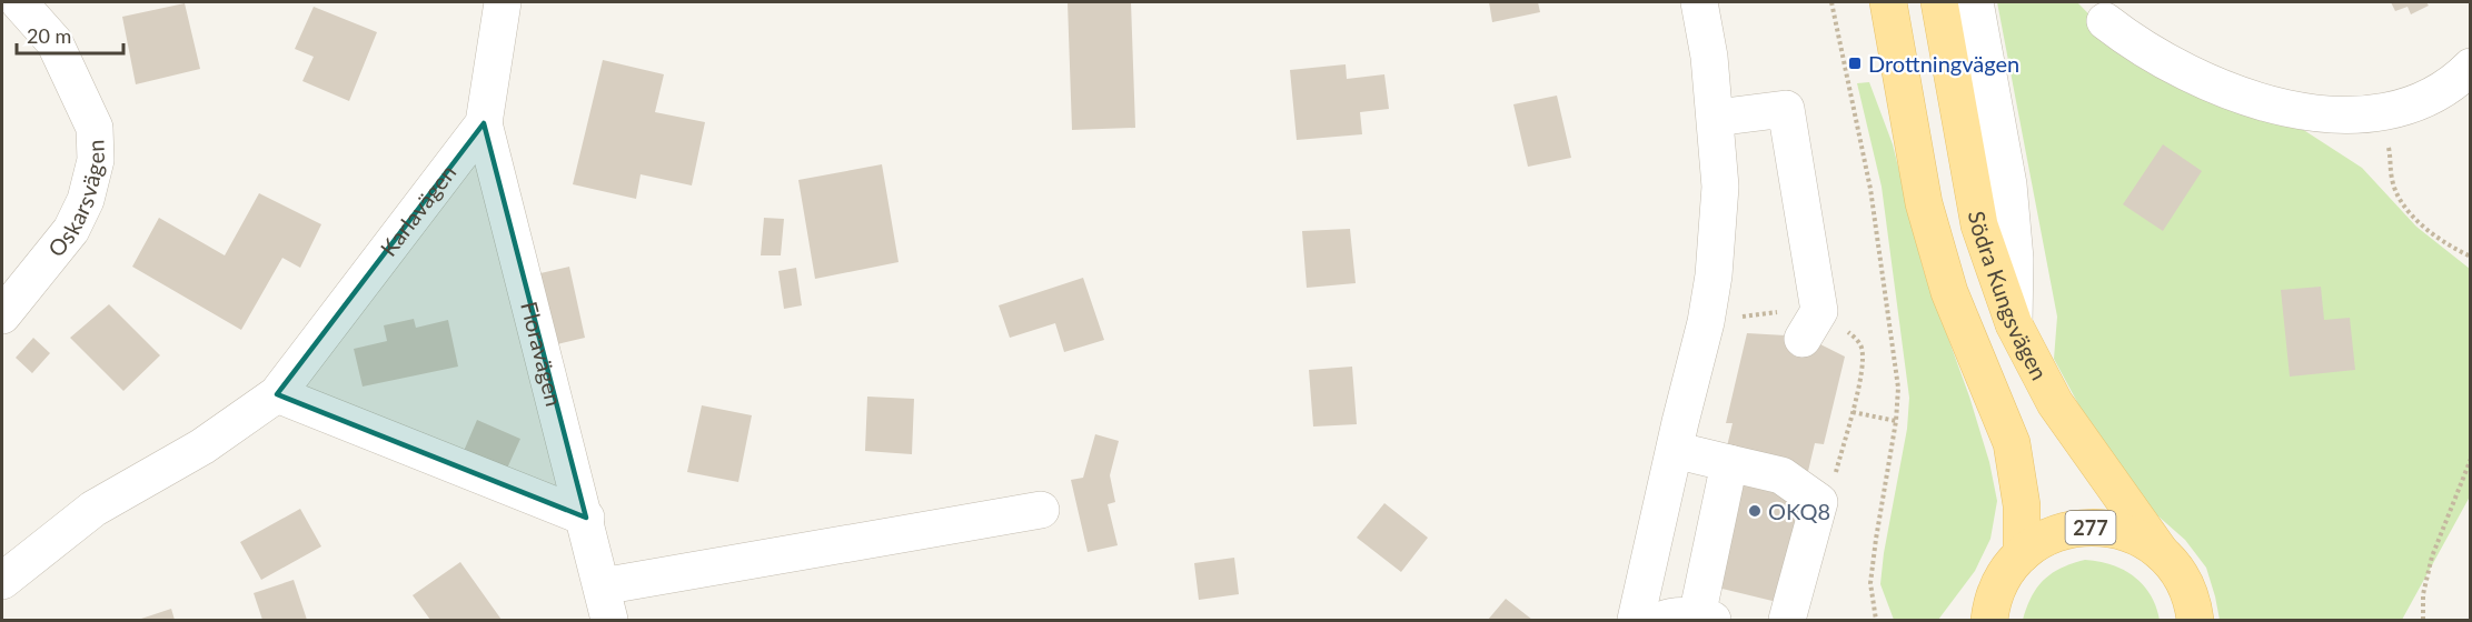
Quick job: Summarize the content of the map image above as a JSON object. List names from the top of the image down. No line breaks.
{"streets":{"main road":["Södra Kungsvägen","277"],"street":["Oskarsvägen","Karlavägen","Floravägen"]},"crossings":[["Karlavägen","Floravägen"]],"places":{"transit":["Drottningvägen"],"other":["OKQ8"]},"scale_bar":"20 m"}
